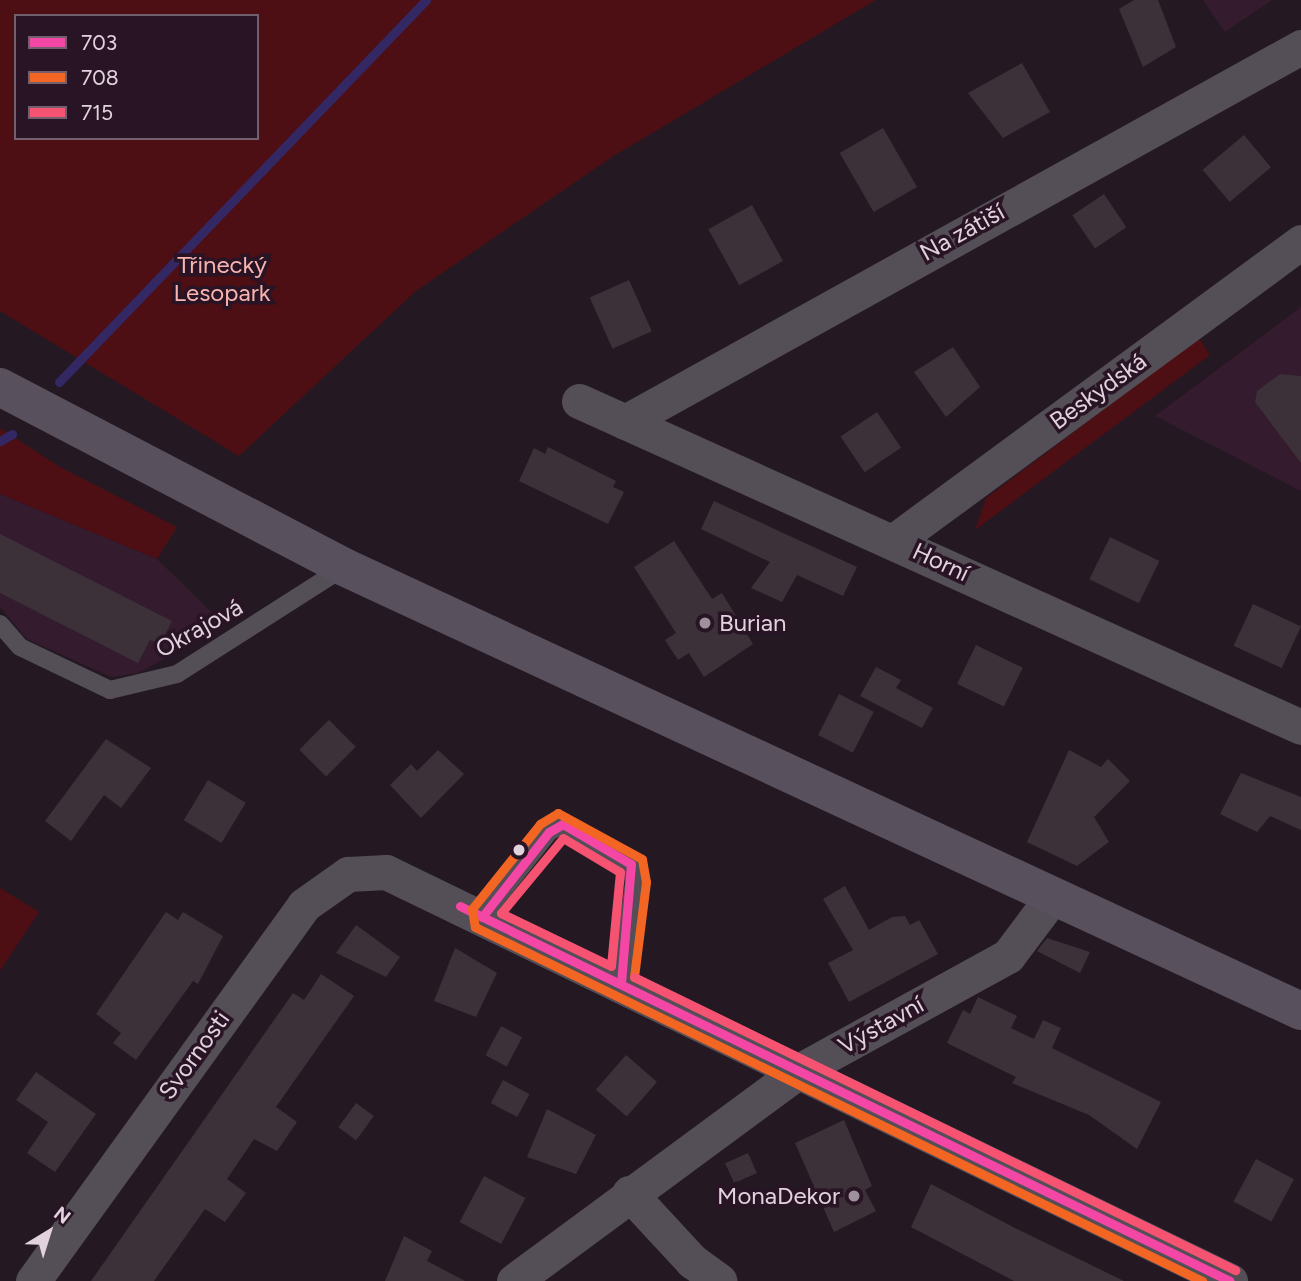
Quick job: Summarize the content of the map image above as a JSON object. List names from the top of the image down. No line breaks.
{"streets":{"street":["Na zátiší","Beskydská","Horní","Výstavní","Svornosti"],"lane":["Okrajová"]},"crossings":[["Na zátiší","Horní"],["Beskydská","Horní"]],"parks":["Třinecký Lesopark"],"places":["Burian","MonaDekor"],"lines":["transit line 708","transit line 703","transit line 715"],"legend":["703","708","715"],"north":"top right"}
